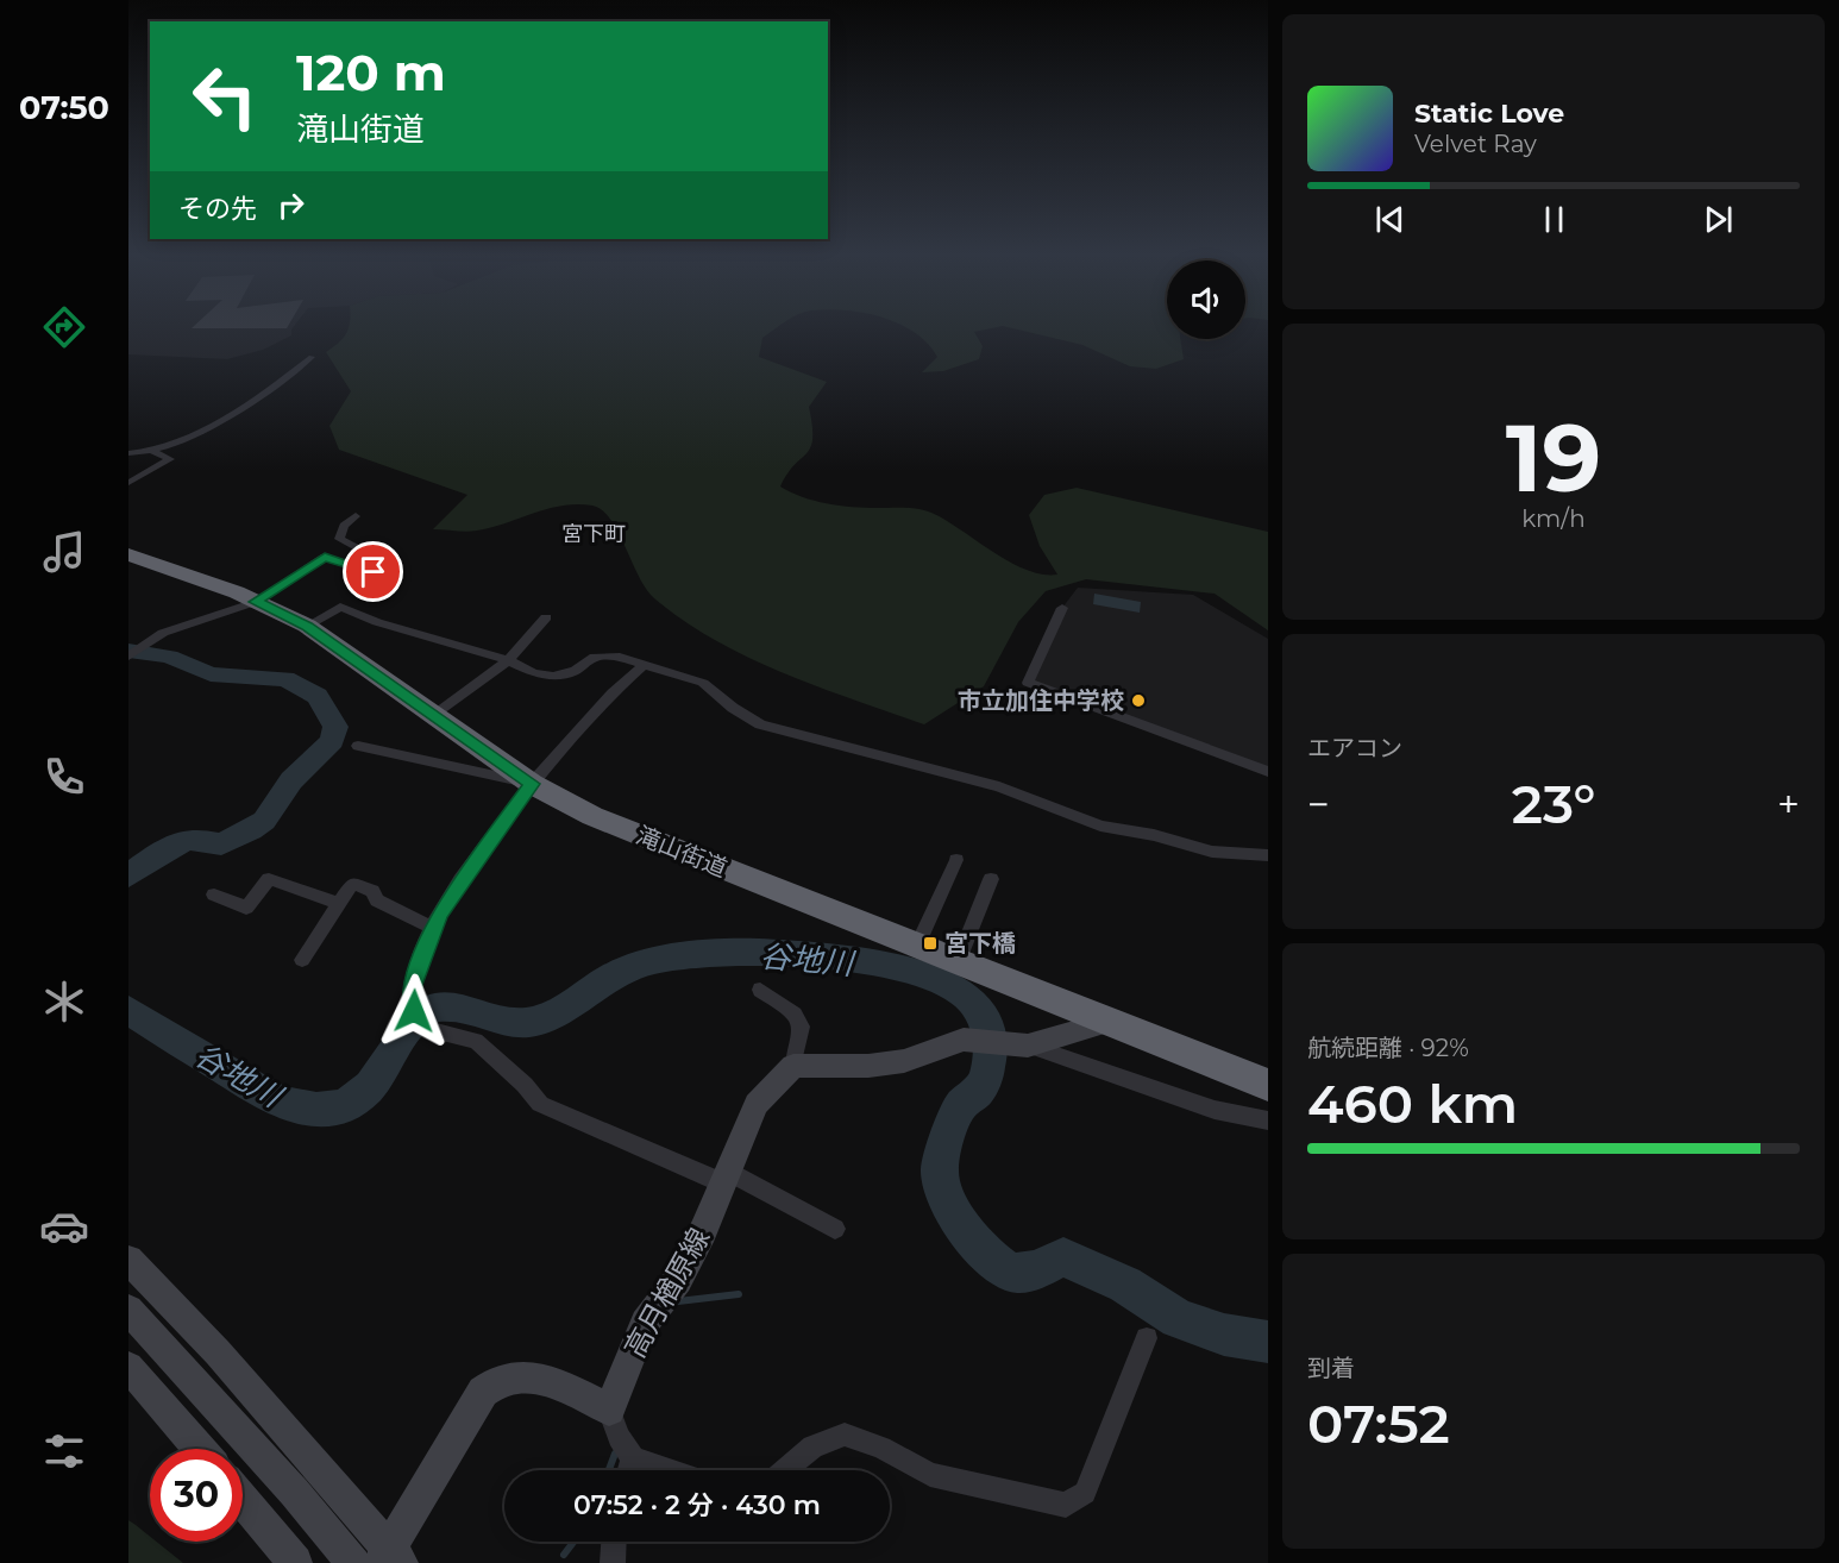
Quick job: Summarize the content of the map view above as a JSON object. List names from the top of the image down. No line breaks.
{"streets":{"highway":["滝山街道"],"main road":["高月楢原線"]},"districts":["宮下町"],"water":["谷地川"],"places":{"other":["市立加住中学校"],"transit":["宮下橋"]},"page":{"tabs":"07:50","turn":["120 m","滝山街道"],"song":["Static Love","Velvet Ray"],"then":"その先","tile":[["19","km/h"],"エアコン",["航続距離 · 92%","460 km"],["到着","07:52"]],"heat":["−","23°","+"],"limit":"30","trip":"07:52 · 2 分 · 430 m"}}
